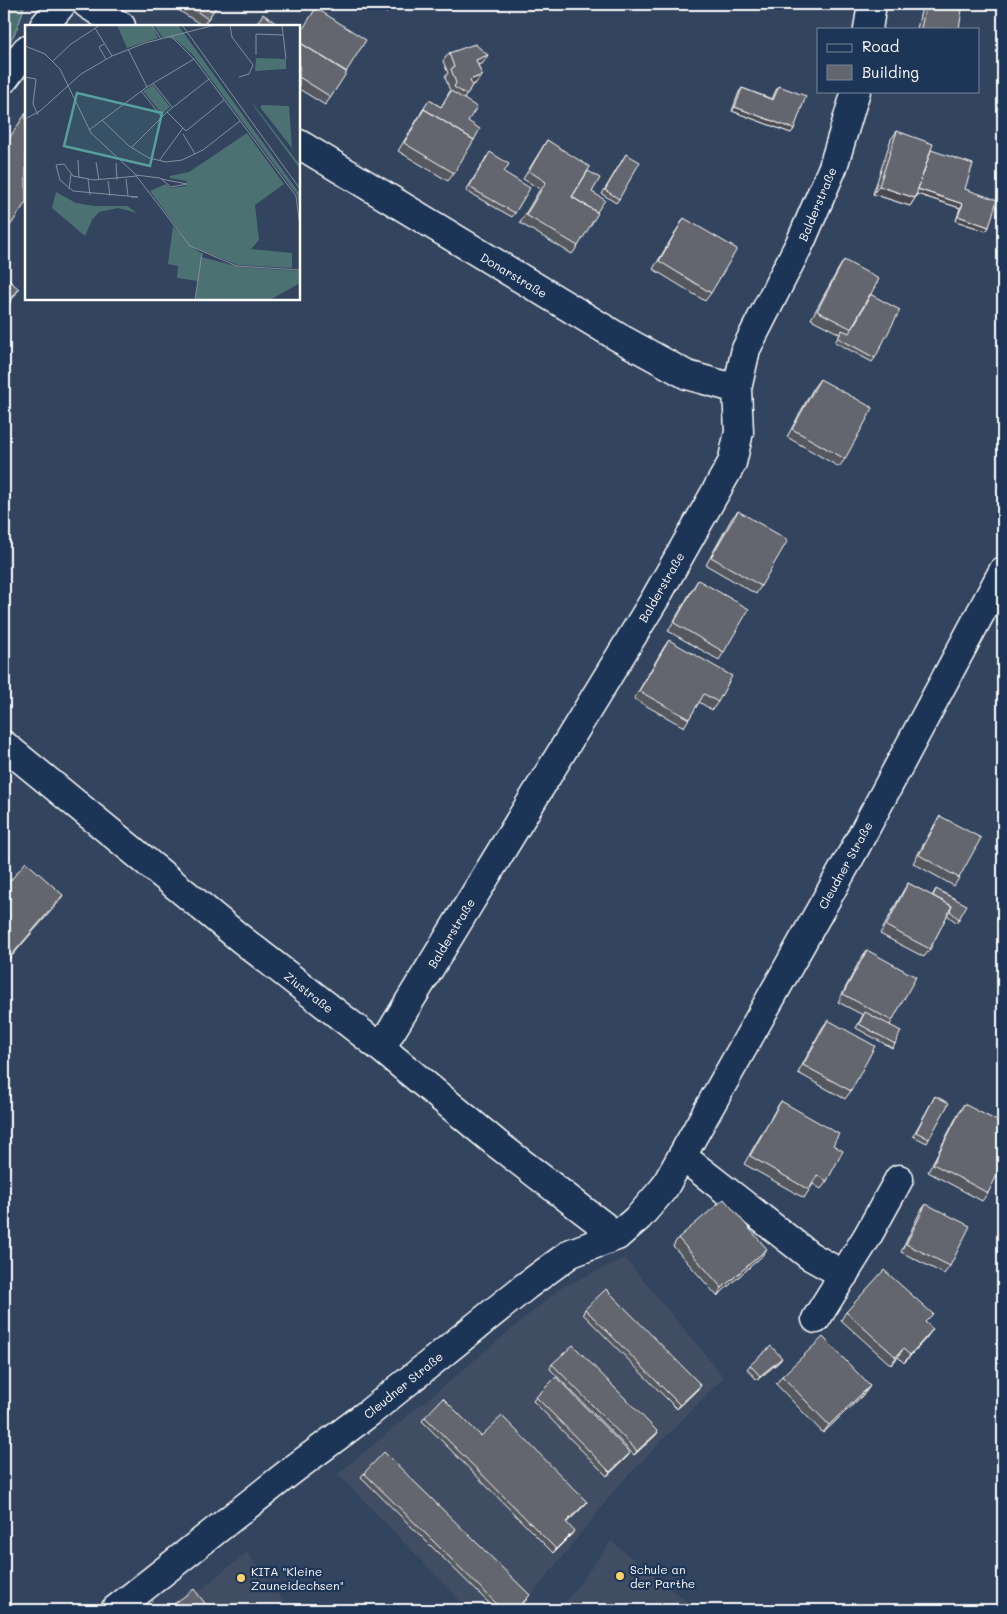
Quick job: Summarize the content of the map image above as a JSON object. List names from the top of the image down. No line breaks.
{"streets":{"street":["Balderstraße","Donarstraße","Cleudner Straße","Ziustraße"]},"crossings":[["Balderstraße","Donarstraße"],["Balderstraße","Ziustraße"],["Cleudner Straße","Ziustraße"]],"places":["Schule an der Parthe","KITA \"Kleine Zauneidechsen\""],"legend":["Road","Building"]}
